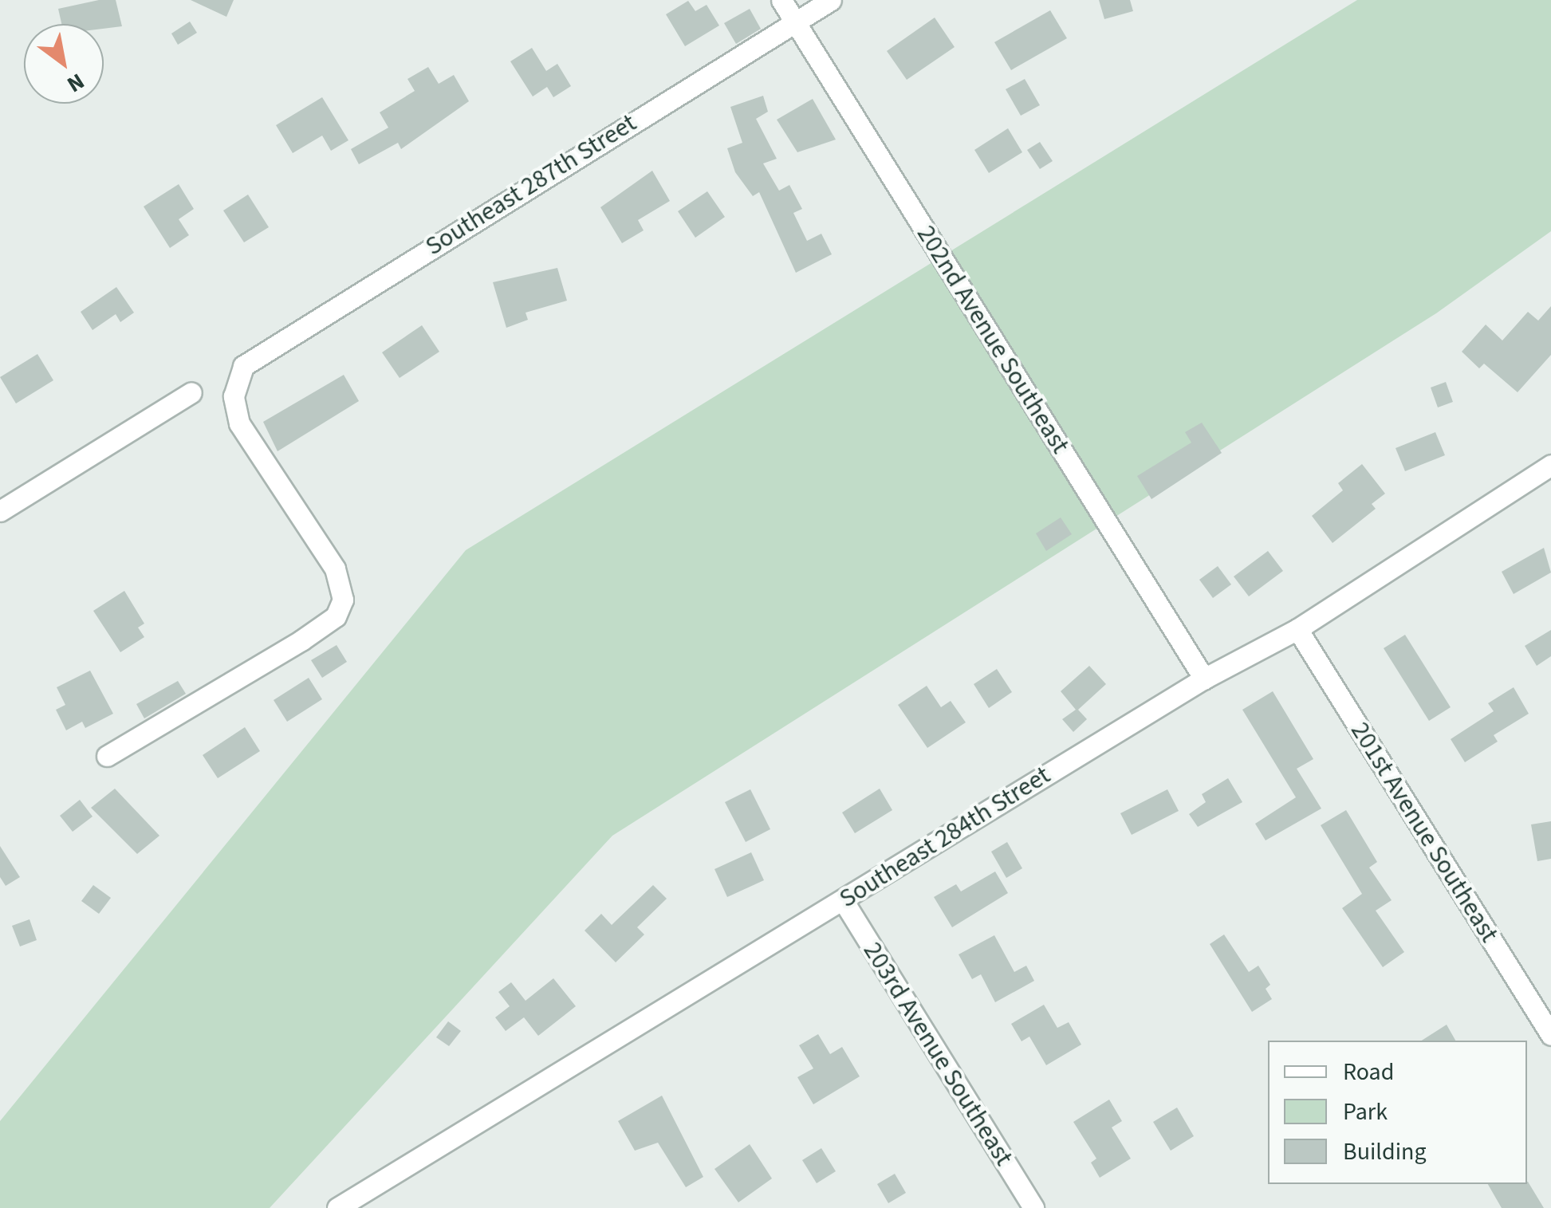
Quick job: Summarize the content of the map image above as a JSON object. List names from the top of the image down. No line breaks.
{"streets":{"street":["Southeast 287th Street","202nd Avenue Southeast","201st Avenue Southeast","Southeast 284th Street","203rd Avenue Southeast"]},"crossings":[["Southeast 287th Street","202nd Avenue Southeast"],["202nd Avenue Southeast","Southeast 284th Street"],["201st Avenue Southeast","Southeast 284th Street"],["Southeast 284th Street","203rd Avenue Southeast"]],"legend":["Road","Park","Building"],"north":"bottom right"}
